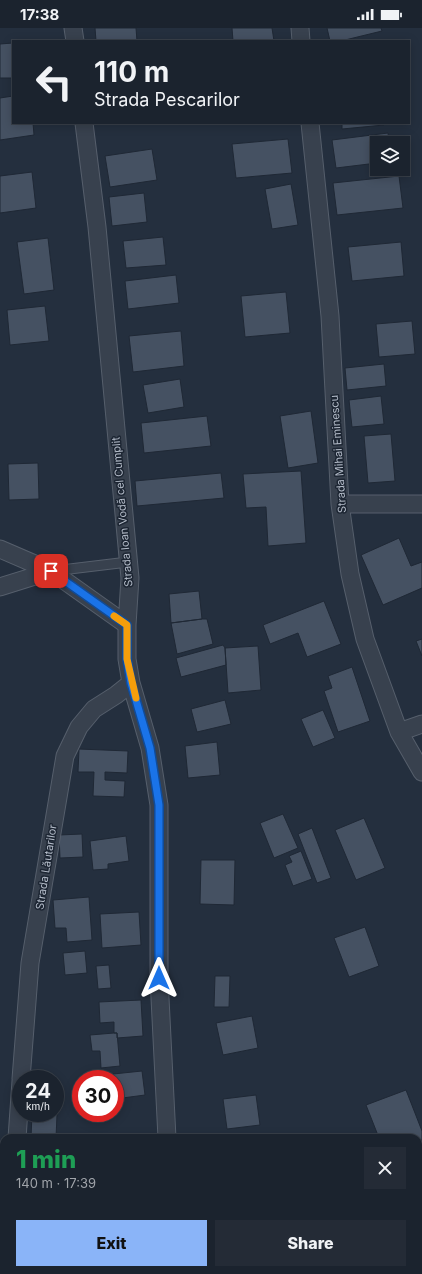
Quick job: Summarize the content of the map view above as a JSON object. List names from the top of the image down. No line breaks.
{"streets":{"street":["Strada Mihai Eminescu","Strada Ioan Vodă cel Cumplit","Strada Lăutarilor"]},"crossings":[["Strada Ioan Vodă cel Cumplit","Strada Lăutarilor"]],"page":{"status":"17:38","turn":["110 m","Strada Pescarilor"],"speed":"24 km/h","limit":"30","heading":["1 min","140 m · 17:39"],"buttons":["Exit","Share"]}}
